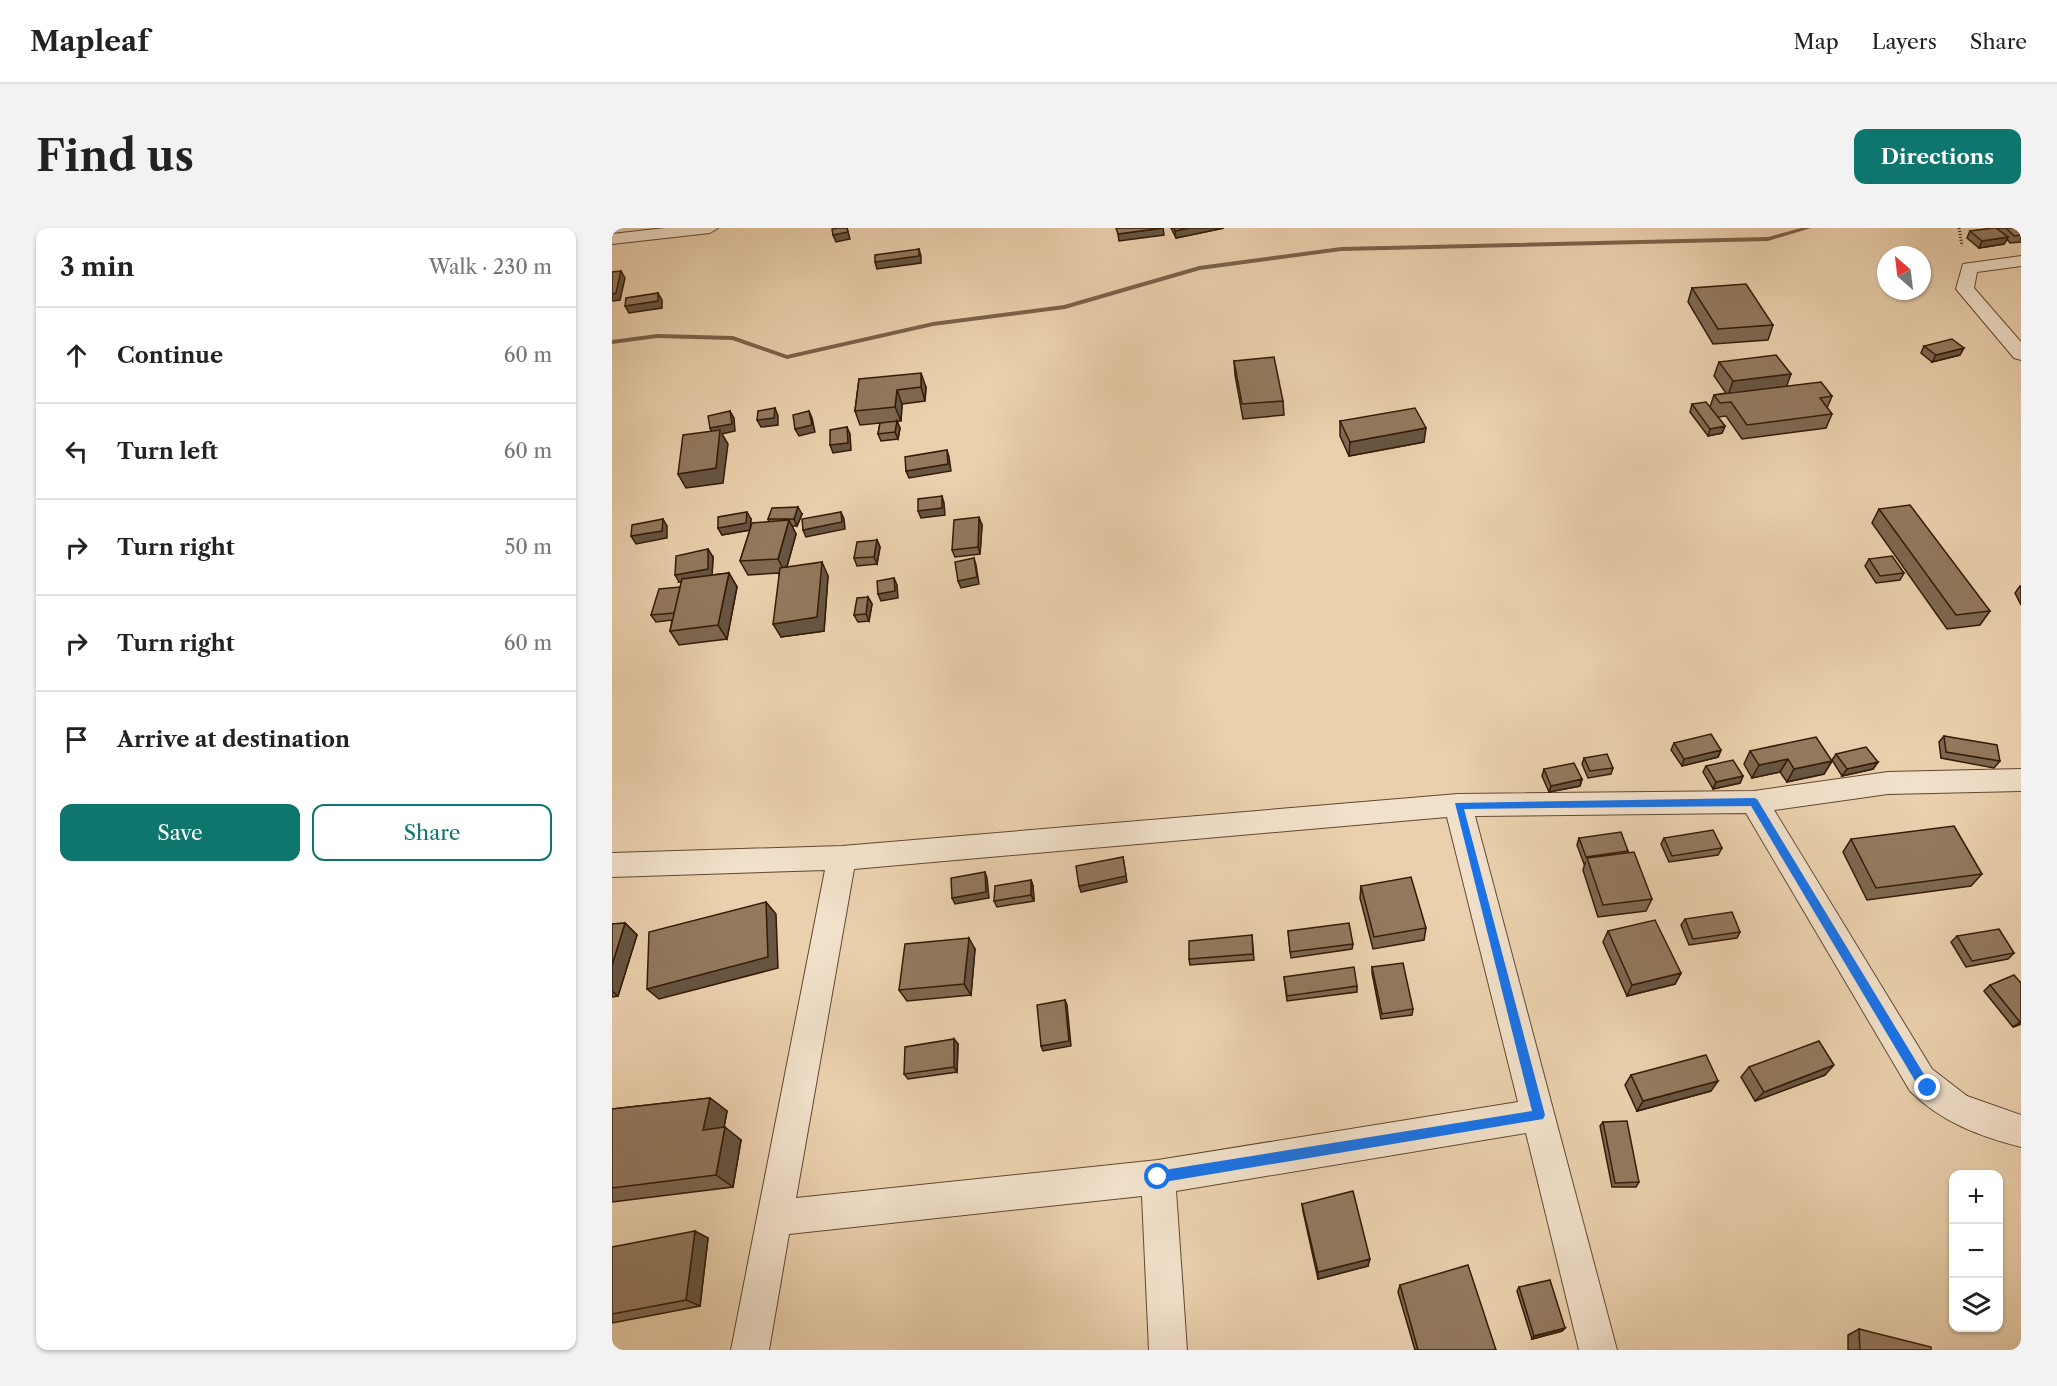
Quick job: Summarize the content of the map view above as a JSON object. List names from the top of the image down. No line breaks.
{"north":"top left","page":{"header":"Mapleaf","nav":["Map","Layers","Share"],"buttons":["Directions",["Save","Share"]],"title":"Find us","heading":["3 min","Walk · 230 m"],"list":[["Continue","60 m"],["Turn left","60 m"],["Turn right","50 m"],["Turn right","60 m"],"Arrive at destination"],"map_buttons":["+","−"]}}
